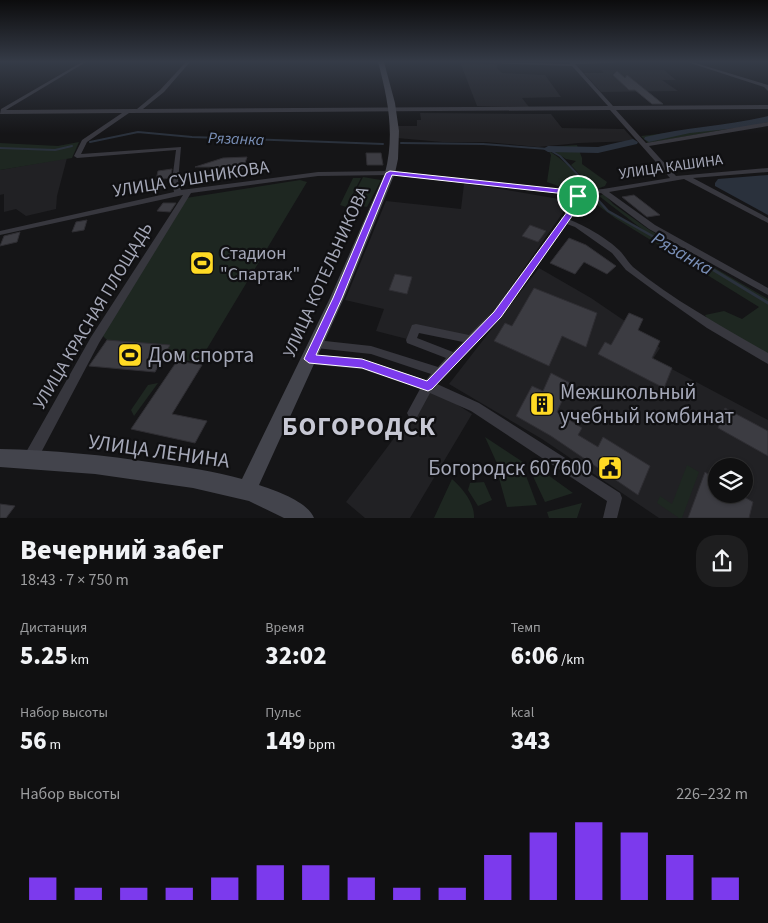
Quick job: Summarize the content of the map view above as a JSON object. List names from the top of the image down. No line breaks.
{"streets":{"street":["УЛИЦА КАШИНА","УЛИЦА СУШНИКОВА","УЛИЦА КОТЕЛЬНИКОВА","УЛИЦА КРАСНАЯ ПЛОЩАДЬ","УЛИЦА ЛЕНИНА"]},"crossings":[["УЛИЦА КАШИНА","УЛИЦА СУШНИКОВА"],["УЛИЦА КАШИНА","УЛИЦА КОТЕЛЬНИКОВА"],["УЛИЦА СУШНИКОВА","УЛИЦА КОТЕЛЬНИКОВА"],["УЛИЦА СУШНИКОВА","УЛИЦА КРАСНАЯ ПЛОЩАДЬ"],["УЛИЦА КОТЕЛЬНИКОВА","УЛИЦА ЛЕНИНА"],["УЛИЦА КРАСНАЯ ПЛОЩАДЬ","УЛИЦА ЛЕНИНА"]],"districts":["БОГОРОДСК"],"water":["Рязанка"],"places":{"sports":["Стадион \"Спартак\"","Дом спорта"],"building":["Межшкольный учебный комбинат"],"public building":["Богородск 607600"]},"page":{"heading":["Вечерний забег","18:43 · 7 × 750 m"],"stats":[["Дистанция","5.25 km"],["Время","32:02"],["Темп","6:06 /km"],["Набор высоты","56 m"],["Пульс","149 bpm"],["kcal","343"]],"chart":["Набор высоты","226–232 m"]}}
